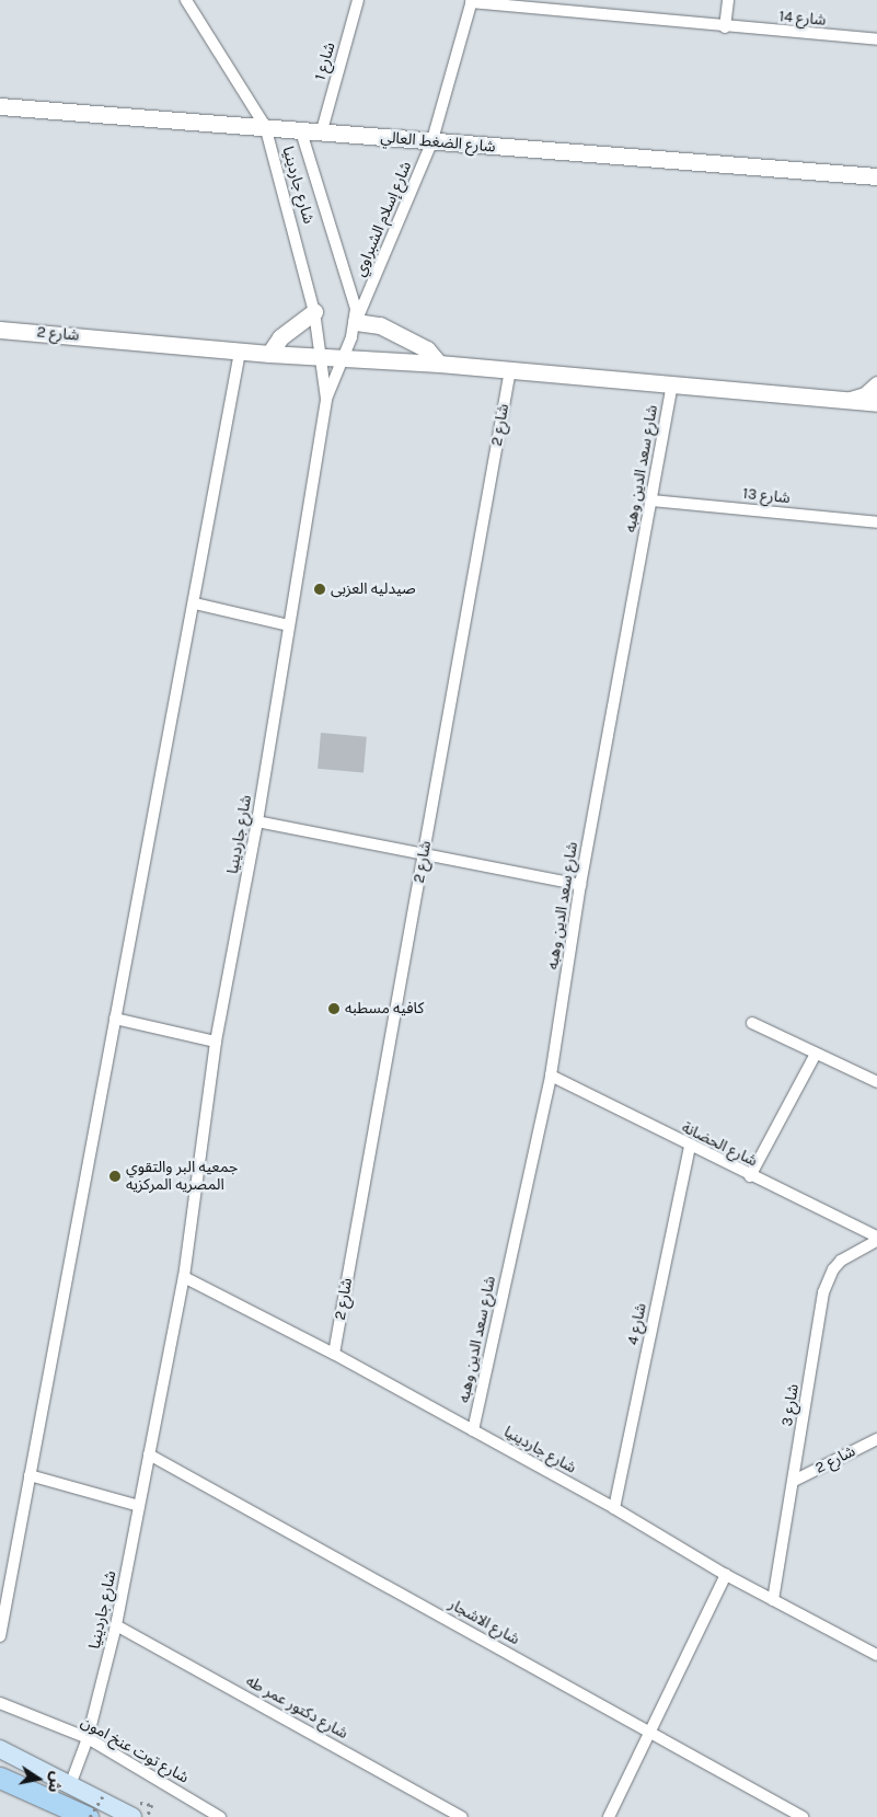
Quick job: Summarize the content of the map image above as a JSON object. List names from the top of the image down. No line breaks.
{"streets":{"street":["شارع 14","شارع 1","شارع الضغط العالي","شارع جاردينيا","شارع إسلام الشبراوي","شارع 2","شارع سعد الدين وهبه","شارع 13","شارع الحضانة","شارع 4","شارع 3","شارع الاشجار","شارع دكتور عمر طه","شارع توت عنخ امون"]},"crossings":[["شارع 14","شارع إسلام الشبراوي"],["شارع 1","شارع الضغط العالي"],["شارع الضغط العالي","شارع جاردينيا"],["شارع الضغط العالي","شارع إسلام الشبراوي"],["شارع جاردينيا","شارع إسلام الشبراوي"],["شارع جاردينيا","شارع 2"],["شارع جاردينيا","شارع سعد الدين وهبه"],["شارع جاردينيا","شارع 4"],["شارع جاردينيا","شارع 3"],["شارع جاردينيا","شارع الاشجار"],["شارع جاردينيا","شارع دكتور عمر طه"],["شارع جاردينيا","شارع توت عنخ امون"],["شارع 2","شارع سعد الدين وهبه"],["شارع 2","شارع 3"],["شارع سعد الدين وهبه","شارع 13"],["شارع سعد الدين وهبه","شارع الحضانة"],["شارع الحضانة","شارع 4"],["شارع الحضانة","شارع 3"]],"places":["صيدليه العزبى","كافيه مسطبه","جمعيه البر والتقوي المصريه المركزيه"],"north":"right"}
